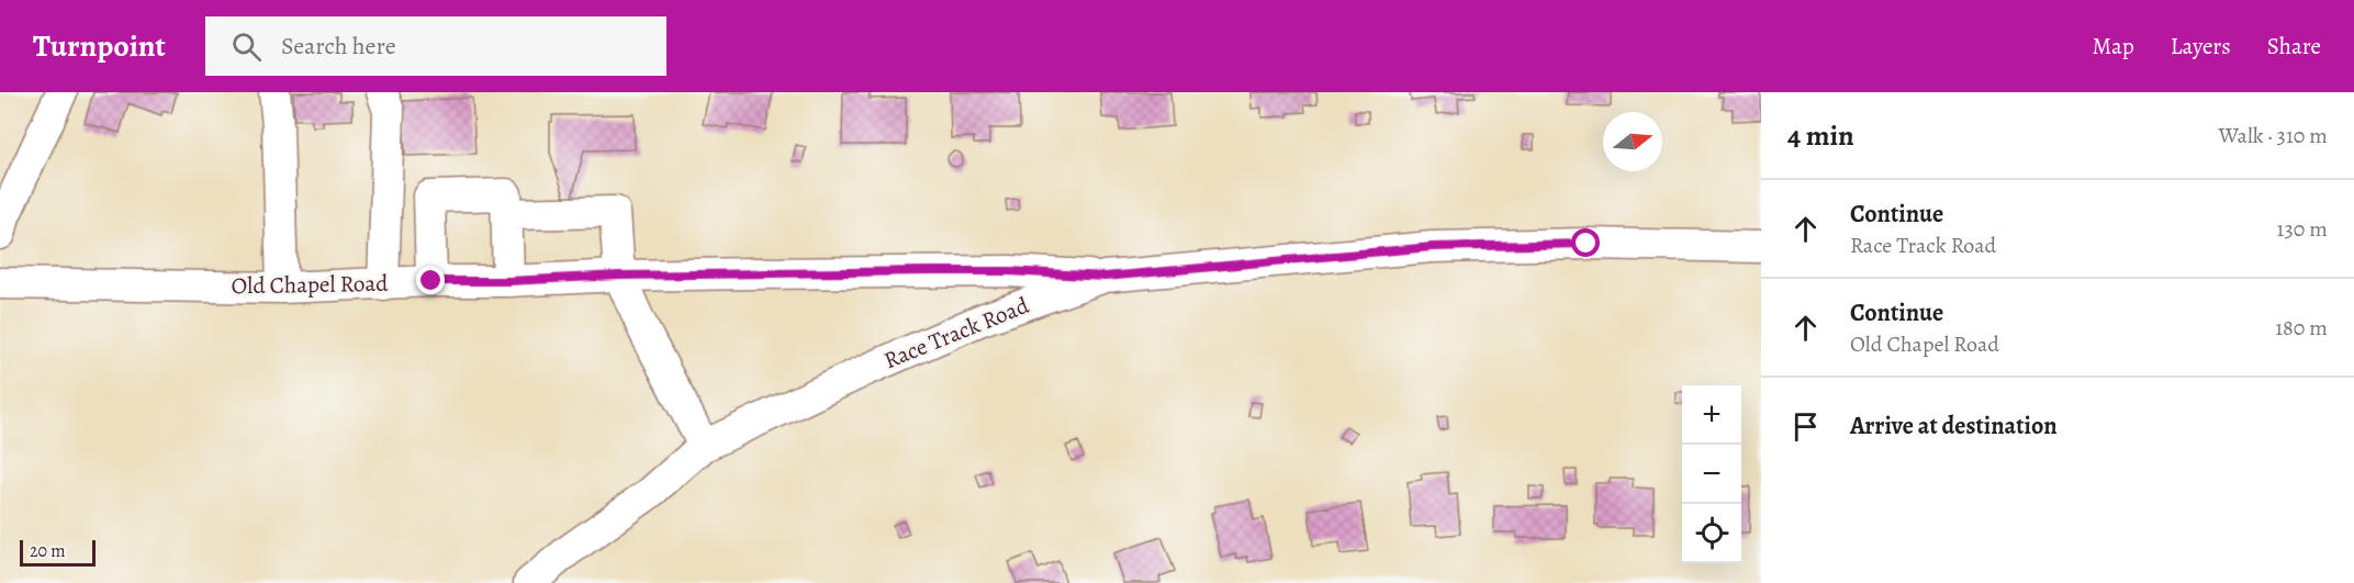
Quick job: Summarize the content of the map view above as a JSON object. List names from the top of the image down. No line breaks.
{"streets":{"street":["Old Chapel Road","Race Track Road"]},"crossings":[["Old Chapel Road","Race Track Road"]],"scale_bar":"20 m","north":"right","page":{"header":"Turnpoint","search":"Search here","nav":["Map","Layers","Share"],"heading":["4 min","Walk · 310 m"],"list":[["Continue","Race Track Road","130 m"],["Continue","Old Chapel Road","180 m"],"Arrive at destination"],"map_buttons":["+","−"],"scale":"20 m"}}
